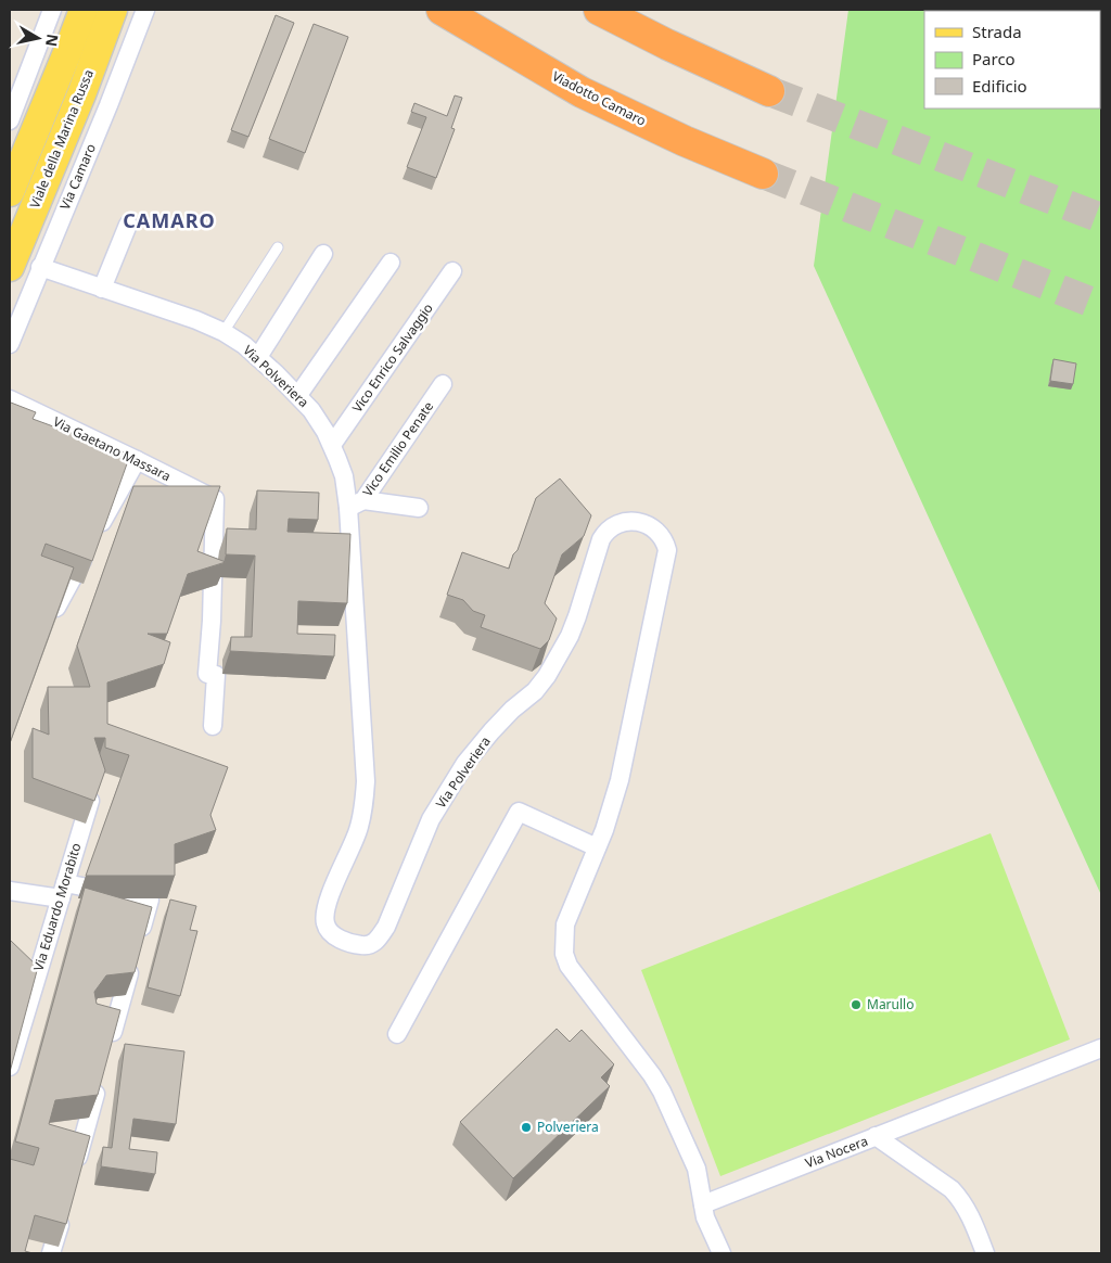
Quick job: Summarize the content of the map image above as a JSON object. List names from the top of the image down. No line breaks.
{"streets":{"highway":["Viadotto Camaro"],"main road":["Viale della Marina Russa"],"street":["Via Camaro","Vico Enrico Salvaggio","Via Polveriera","Via Gaetano Massara","Vico Emilio Penate","Via Eduardo Morabito","Via Nocera"]},"crossings":[["Via Camaro","Via Polveriera"],["Vico Enrico Salvaggio","Via Polveriera"],["Via Polveriera","Vico Emilio Penate"],["Via Polveriera","Via Nocera"]],"districts":["CAMARO"],"places":["Marullo","Polveriera"],"legend":["Strada","Parco","Edificio"],"north":"right"}
